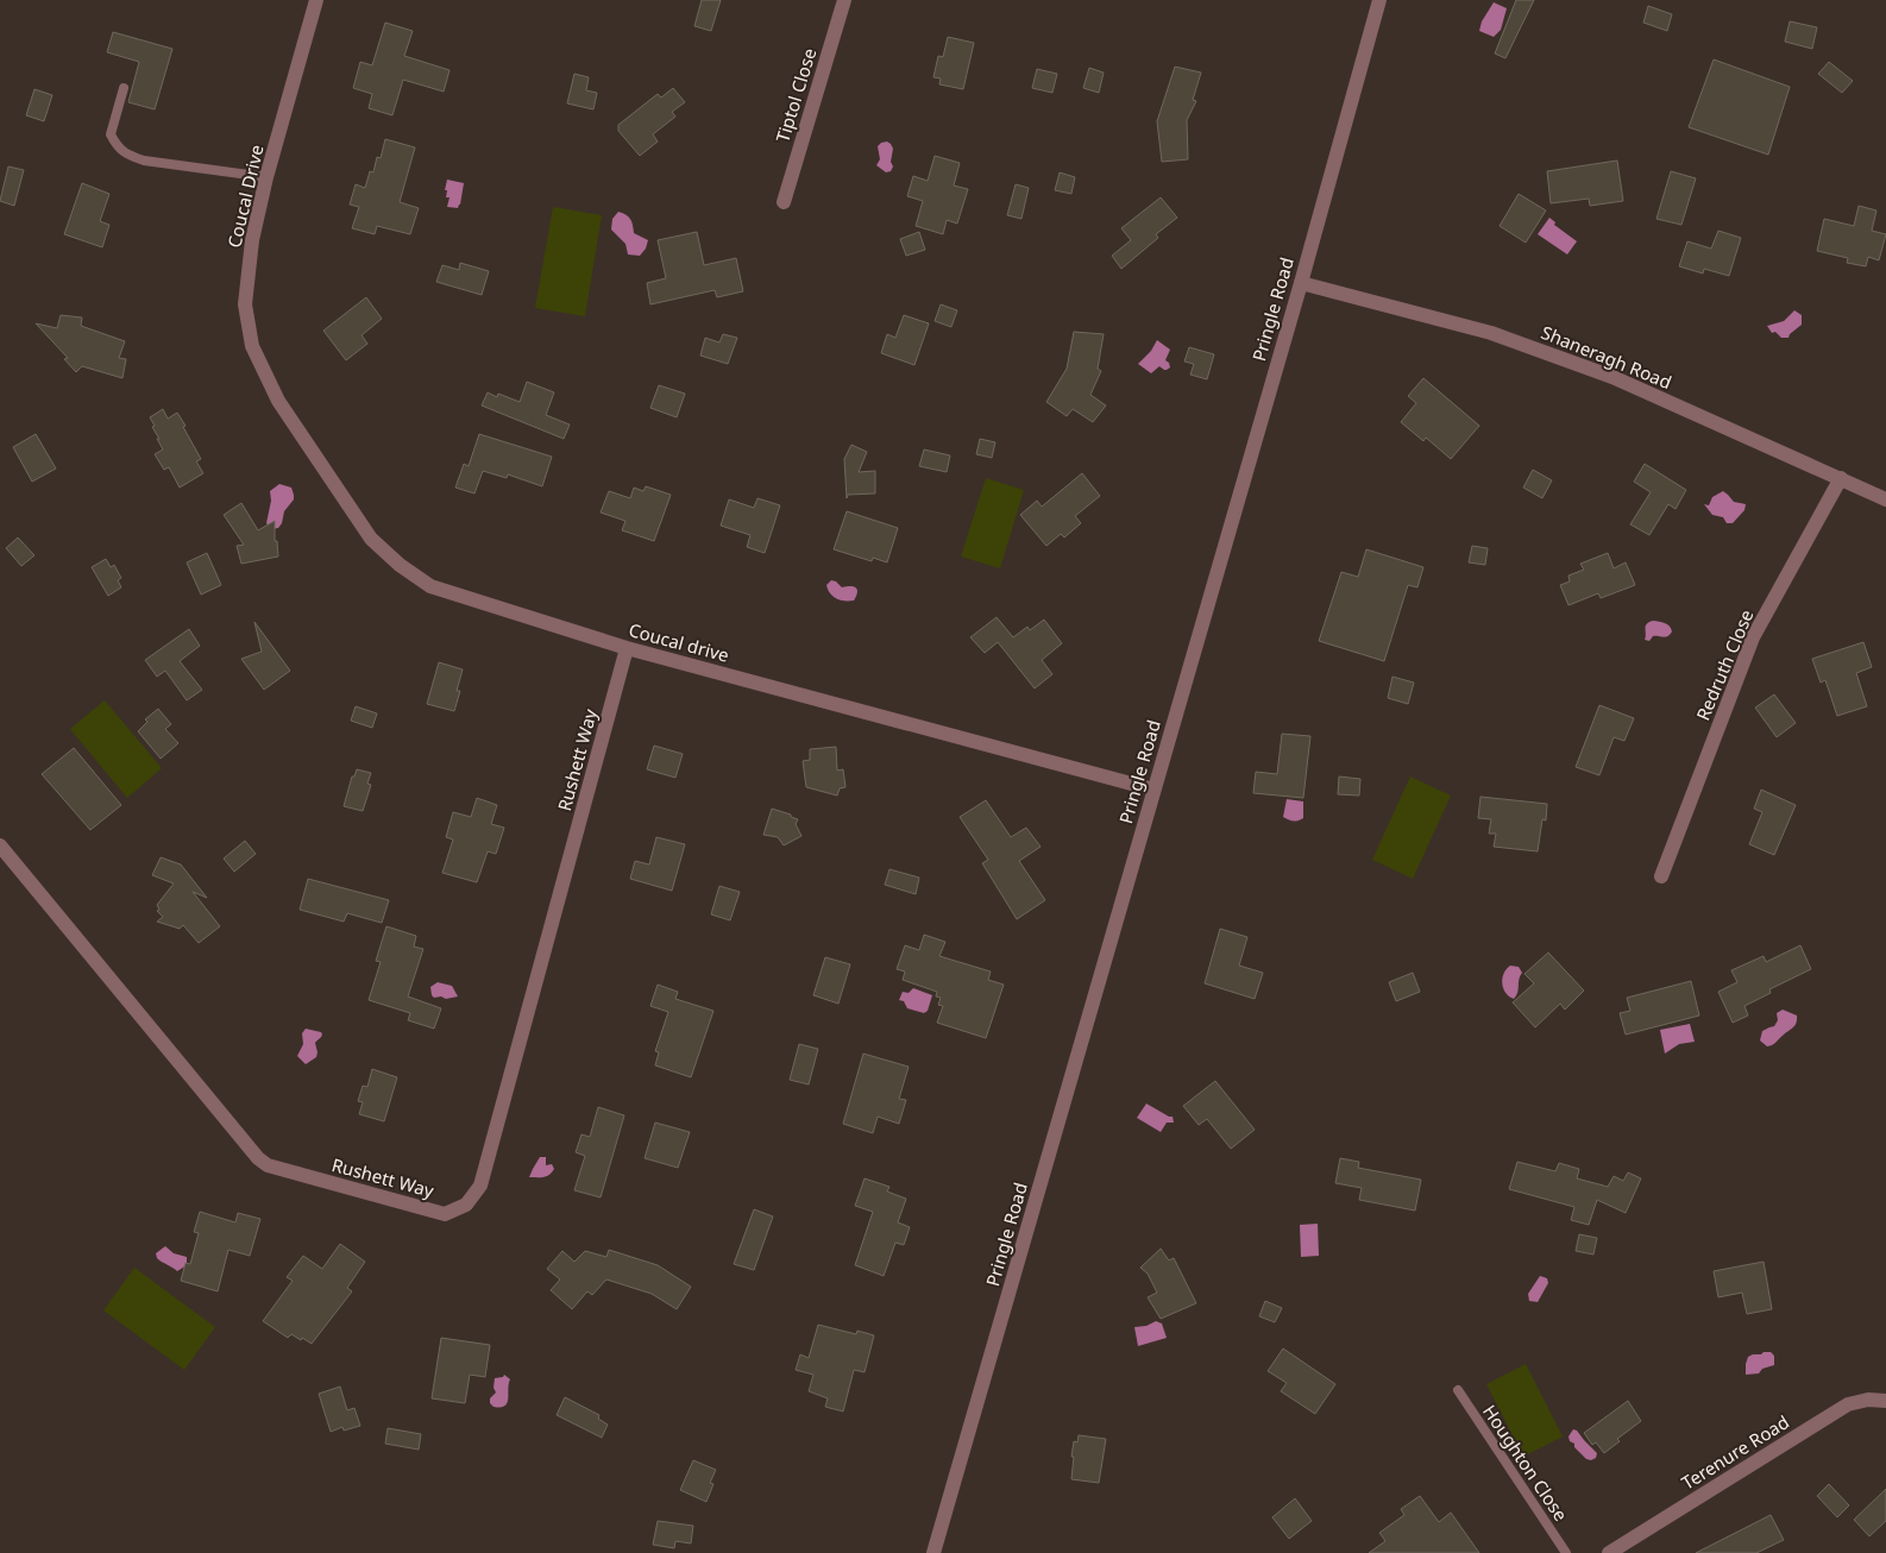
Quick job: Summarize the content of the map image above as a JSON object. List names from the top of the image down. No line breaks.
{"streets":{"street":["Tiptol Close","Coucal Drive","Pringle Road","Shaneragh Road","Coucal drive","Redruth Close","Rushett Way","Terenure Road"],"lane":["Houghton Close"]},"crossings":[["Coucal Drive","Coucal drive"],["Pringle Road","Shaneragh Road"],["Pringle Road","Coucal drive"],["Shaneragh Road","Redruth Close"],["Coucal drive","Rushett Way"]]}
